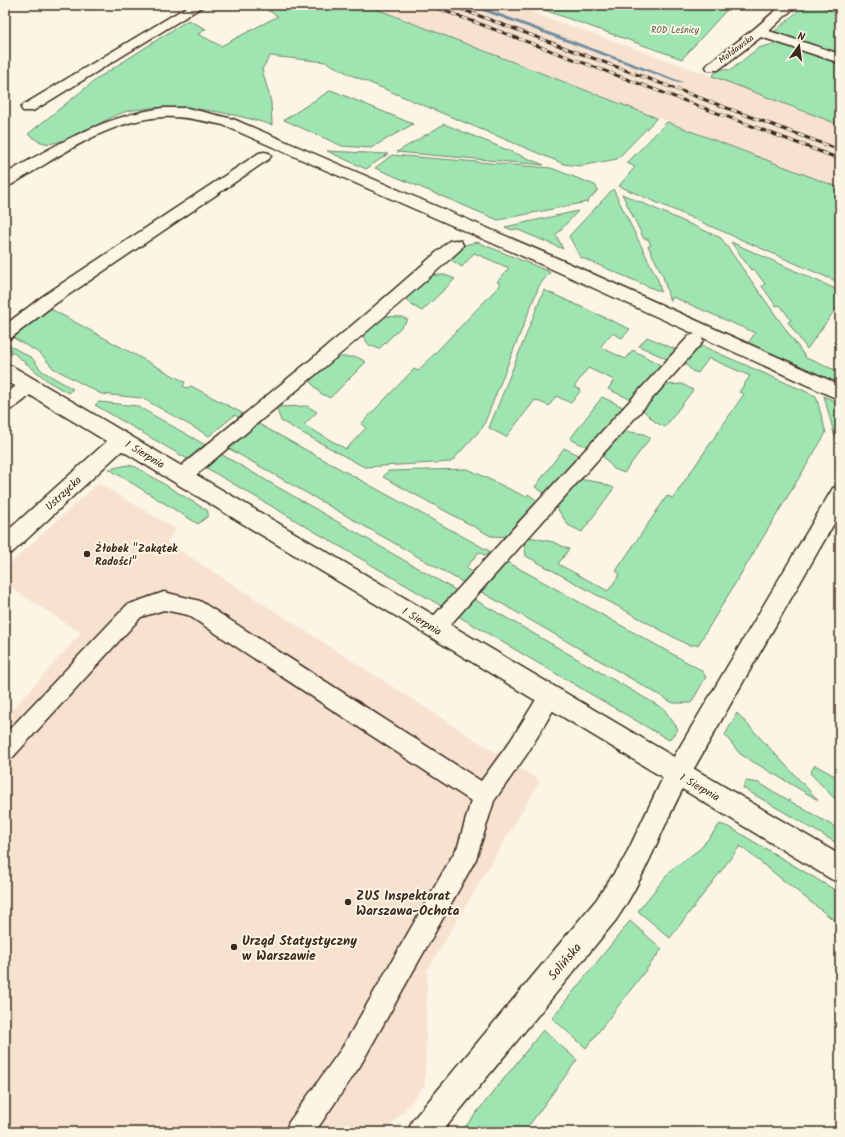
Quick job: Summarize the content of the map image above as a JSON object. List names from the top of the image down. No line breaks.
{"streets":{"street":["Mołdawska","1 Sierpnia","Ustrzycka","Solińska"]},"crossings":[["1 Sierpnia","Ustrzycka"],["1 Sierpnia","Solińska"]],"parks":["ROD Leśnicy"],"places":["Żłobek \"Zakątek Radości\"","ZUS Inspektorat Warszawa-Ochota","Urząd Statystyczny w Warszawie"],"north":"top"}
